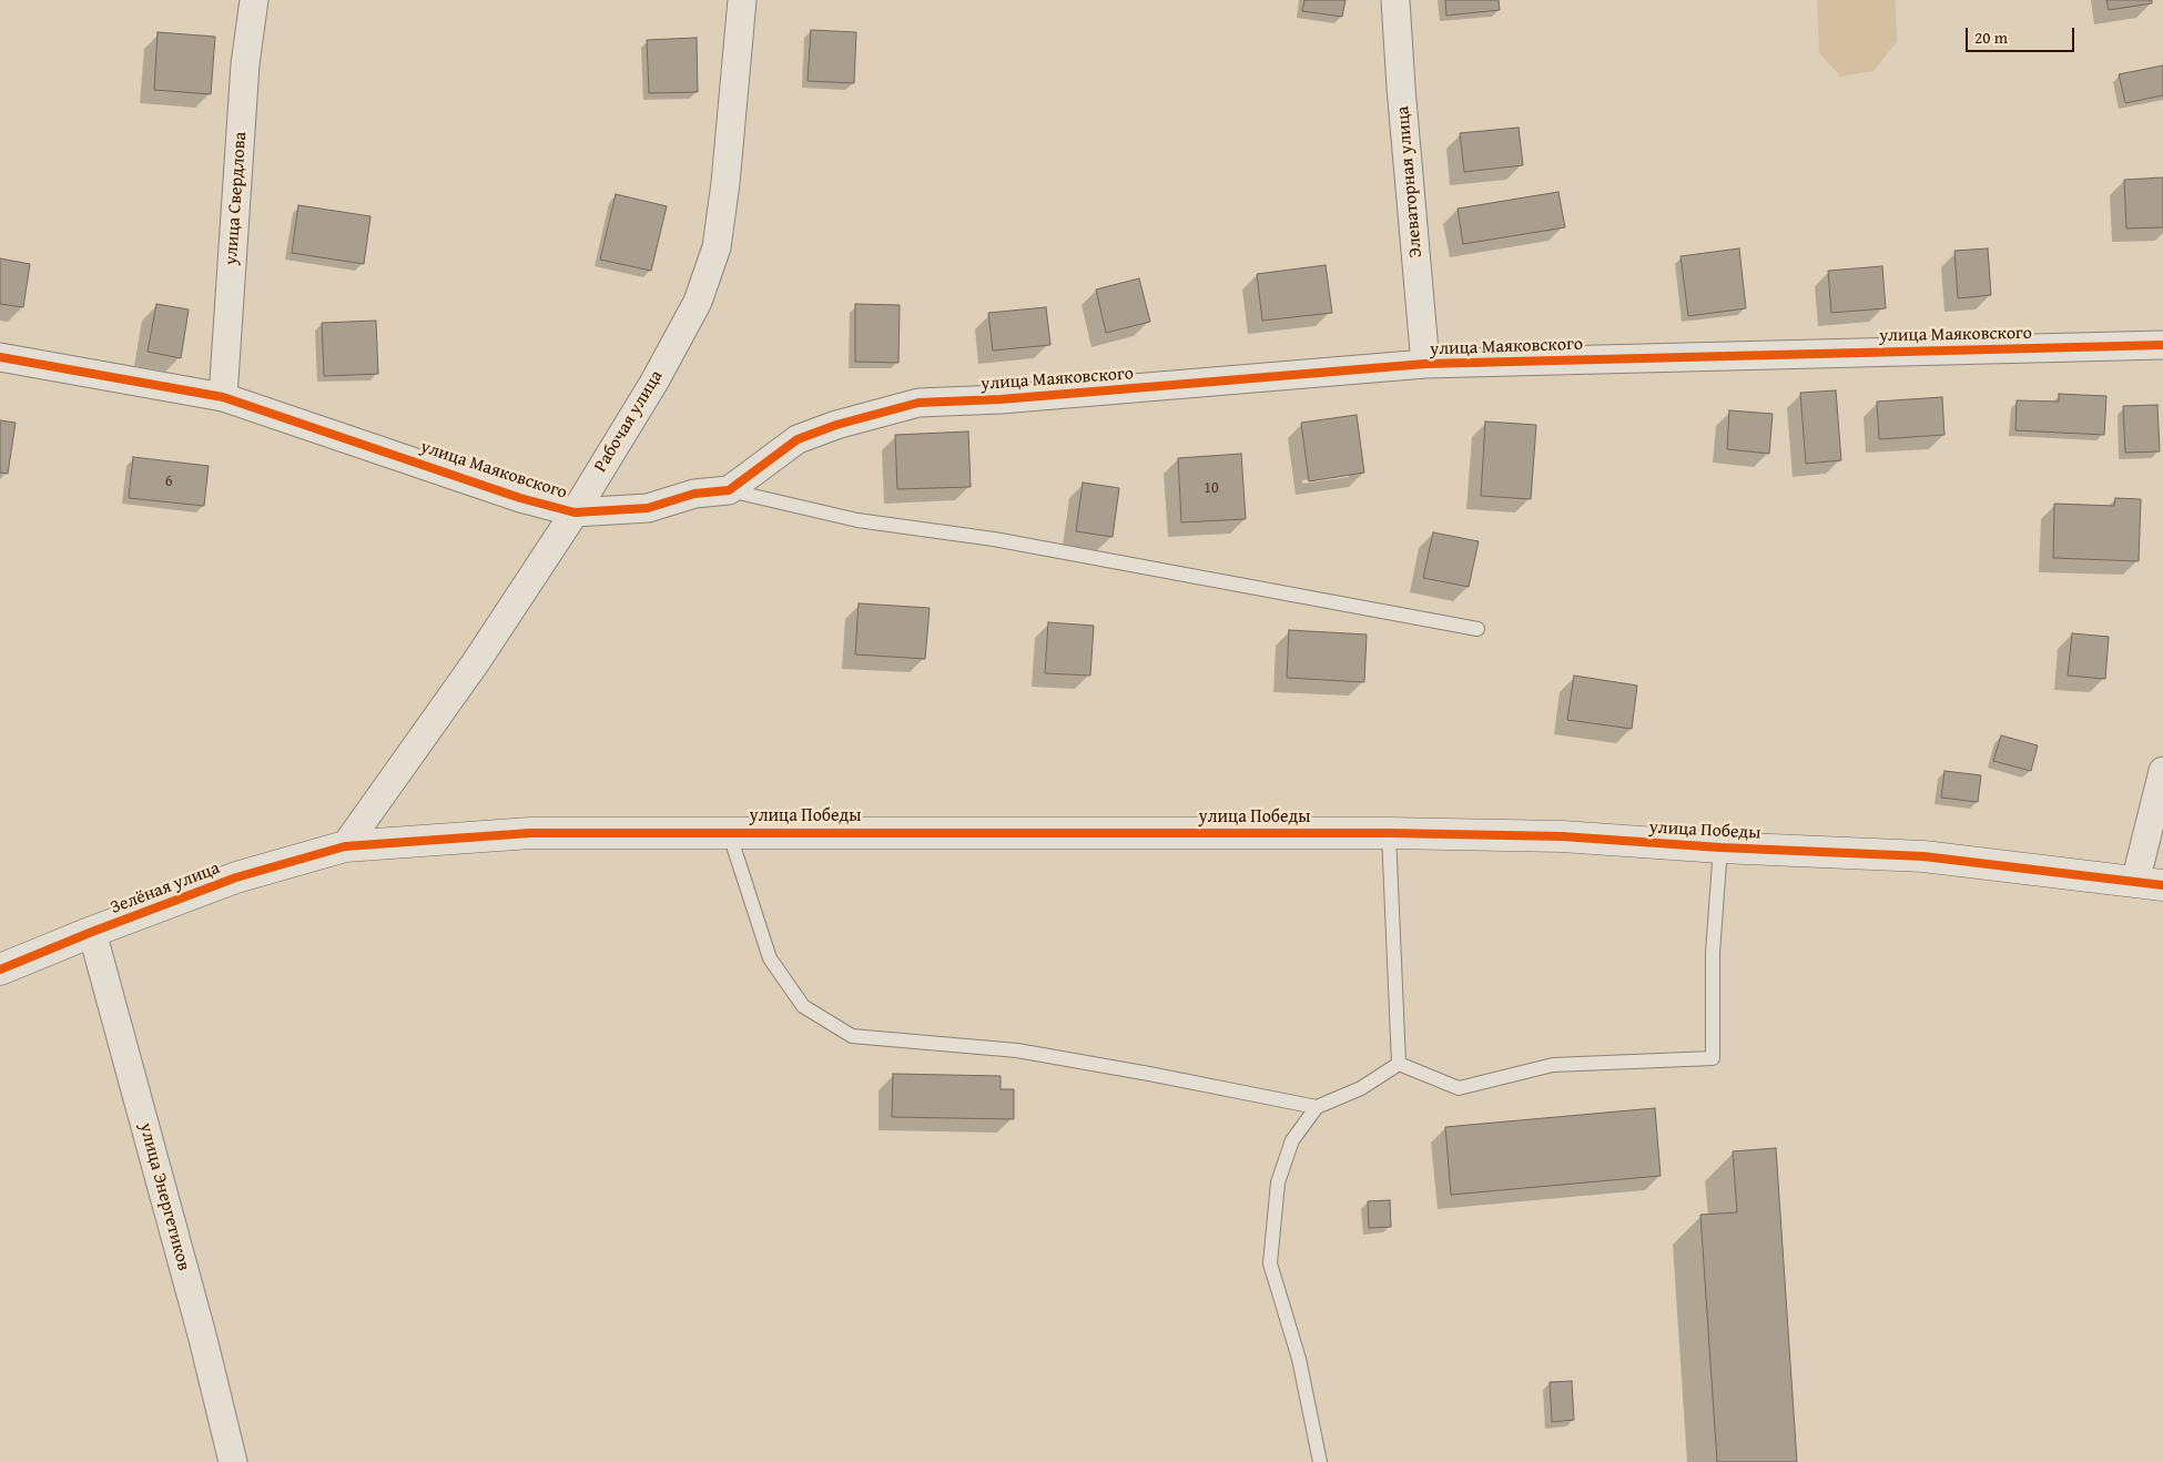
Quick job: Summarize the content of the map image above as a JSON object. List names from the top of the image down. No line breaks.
{"streets":{"street":["Элеваторная улица","улица Свердлова","улица Маяковского","Рабочая улица","улица Победы","Зелёная улица","улица Энергетиков"]},"crossings":[["Элеваторная улица","улица Маяковского"],["улица Свердлова","улица Маяковского"],["улица Маяковского","Рабочая улица"],["Рабочая улица","улица Победы"],["Рабочая улица","Зелёная улица"],["улица Победы","Зелёная улица"],["Зелёная улица","улица Энергетиков"]],"house_numbers":["6","10"],"scale_bar":"20 m"}
